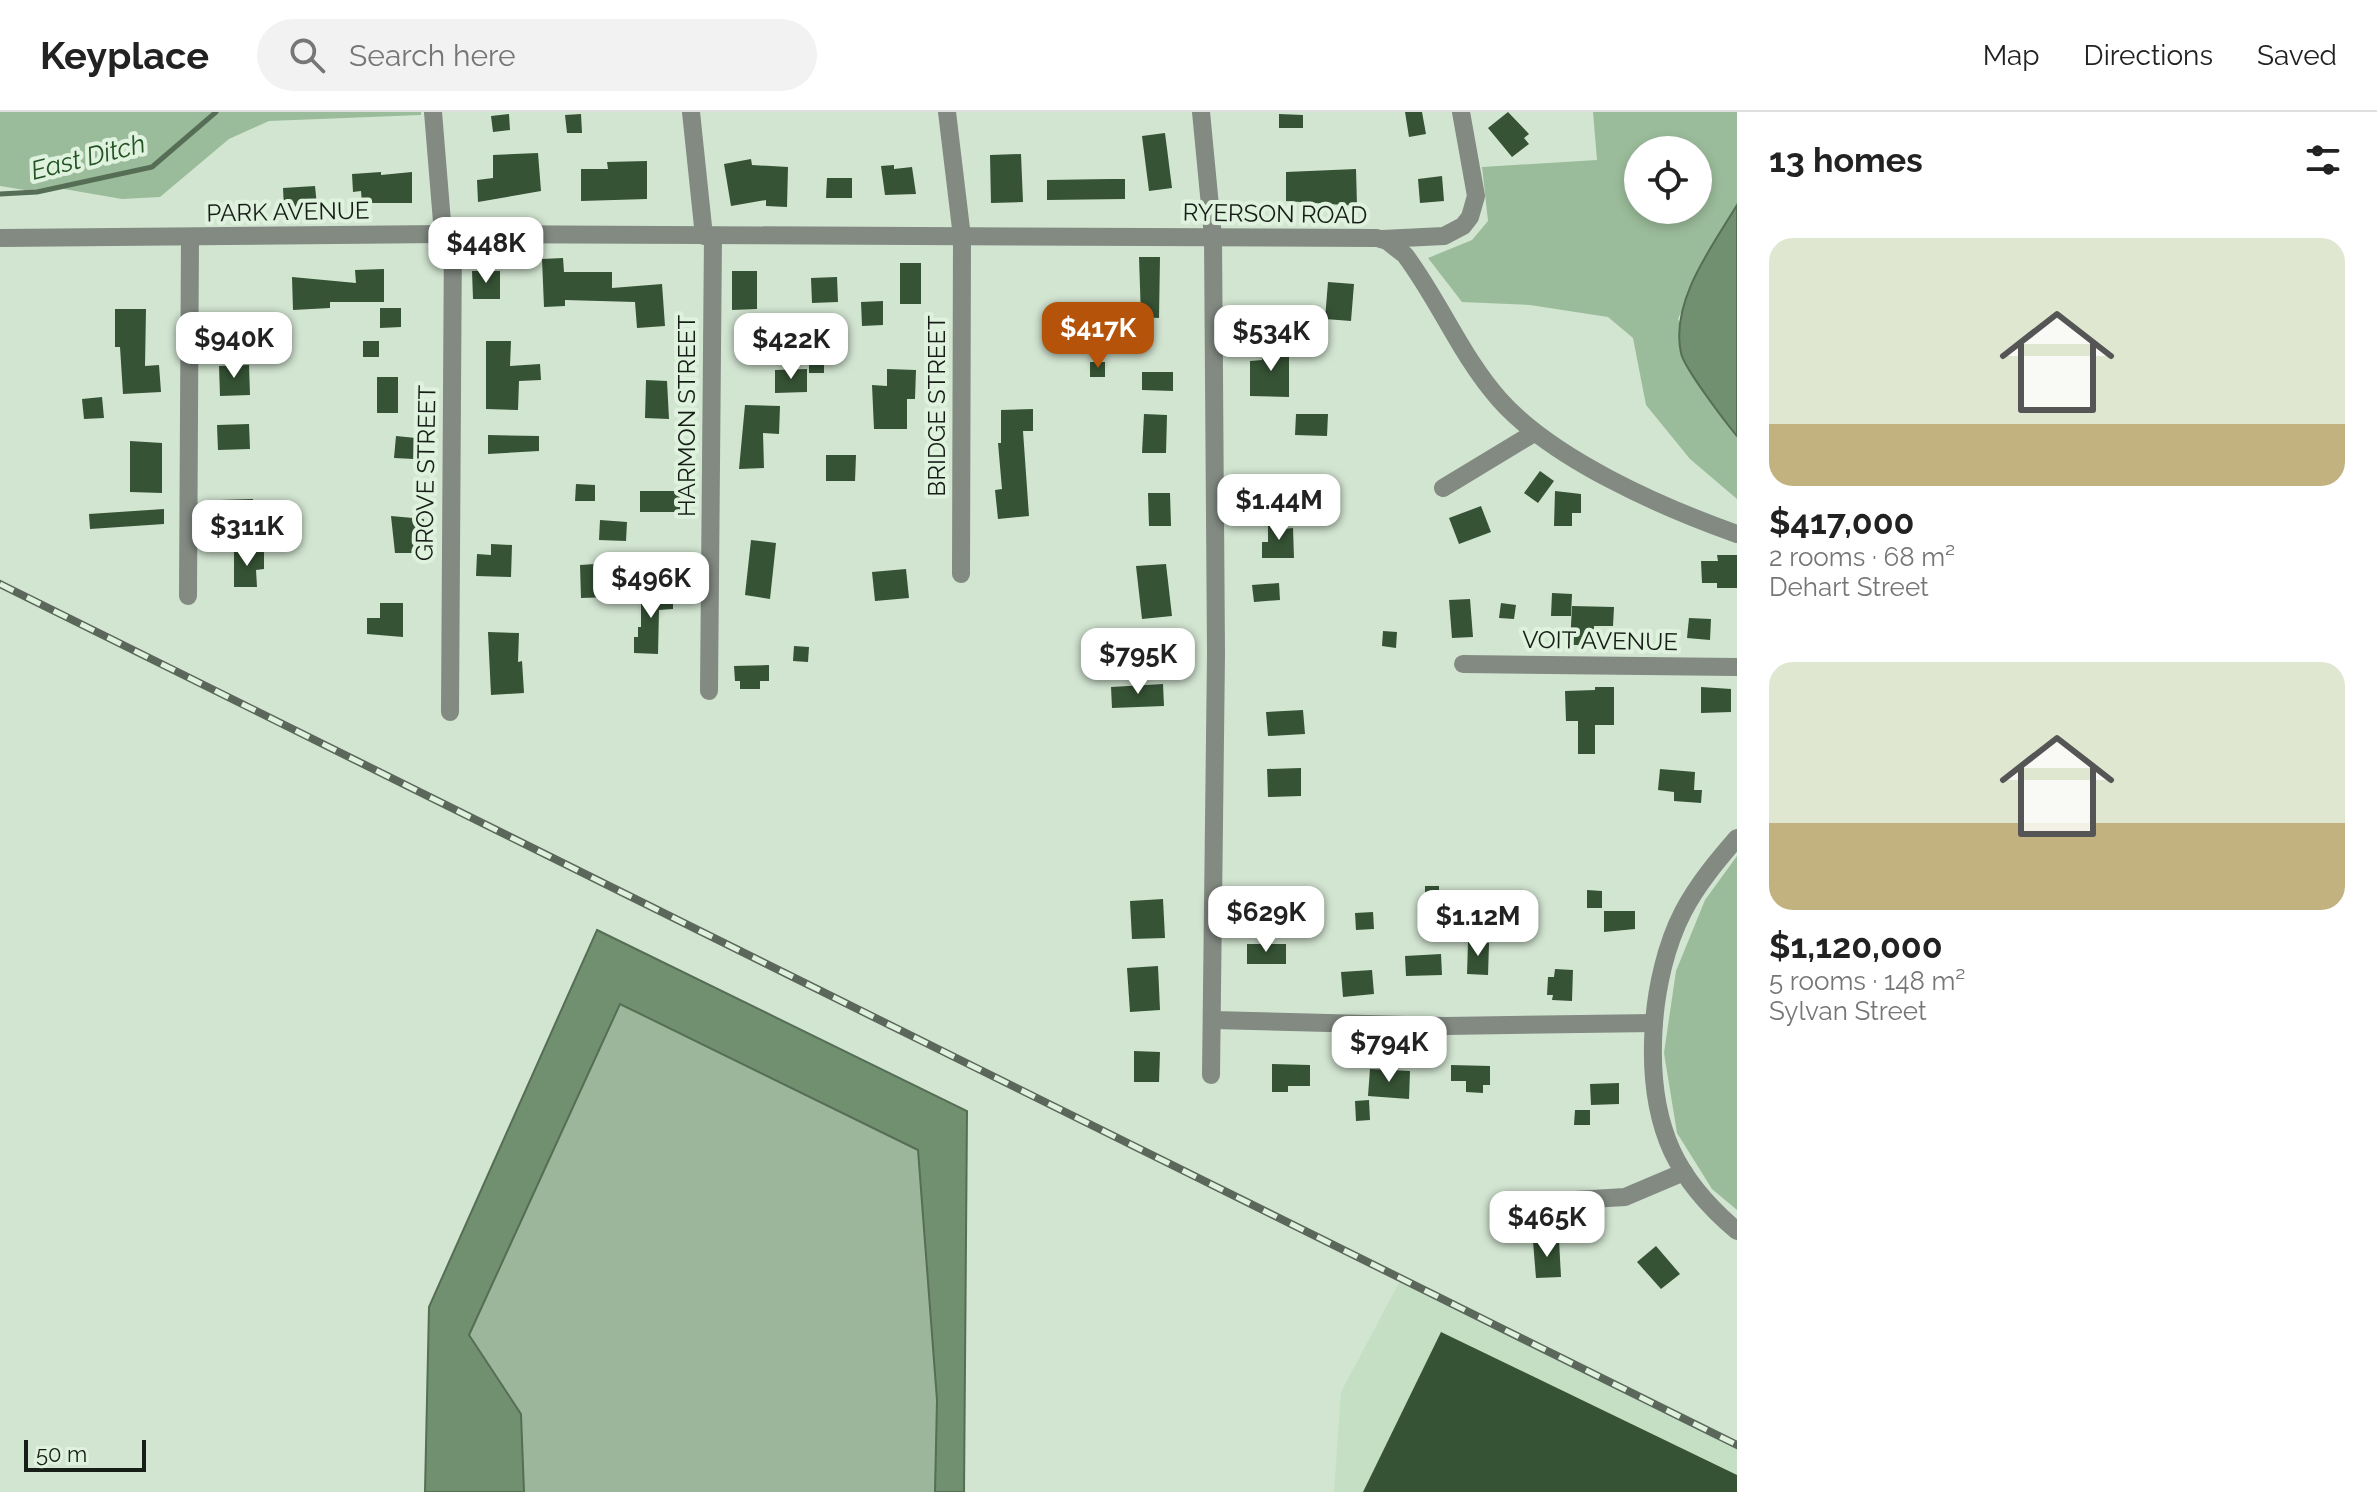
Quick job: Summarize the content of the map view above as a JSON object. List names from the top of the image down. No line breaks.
{"streets":{"street":["PARK AVENUE","RYERSON ROAD","BRIDGE STREET","HARMON STREET","GROVE STREET","VOIT AVENUE"]},"crossings":[["PARK AVENUE","RYERSON ROAD"],["PARK AVENUE","BRIDGE STREET"],["PARK AVENUE","HARMON STREET"],["PARK AVENUE","GROVE STREET"],["RYERSON ROAD","BRIDGE STREET"]],"water":["East Ditch"],"scale_bar":"50 m","page":{"header":"Keyplace","search":"Search here","nav":["Map","Directions","Saved"],"heading":"13 homes","list":[{"name":"$417,000","note":"2 rooms · 68 m² · Dehart Street"},{"name":"$1,120,000","note":"5 rooms · 148 m² · Sylvan Street"}],"price":["$448K","$417K","$534K","$940K","$422K","$1.44M","$311K","$496K","$795K","$629K","$1.12M","$794K","$465K"],"scale":"50 m"}}
